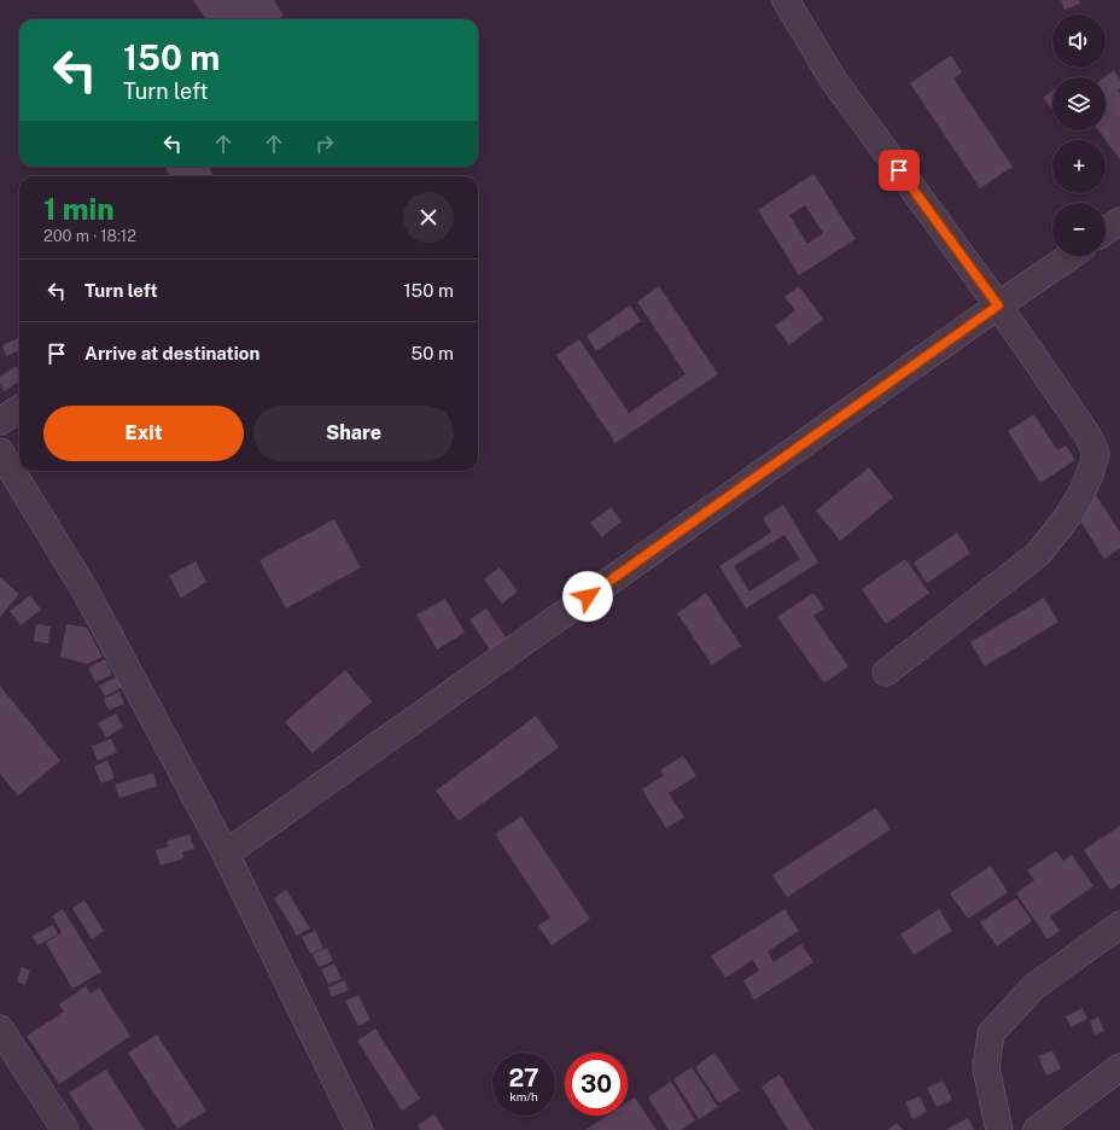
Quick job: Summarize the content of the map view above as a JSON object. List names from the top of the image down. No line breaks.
{"page":{"map_buttons":["+","−"],"turn":["150 m","Turn left"],"heading":["1 min","200 m · 18:12"],"list":[{"name":"Turn left","value":"150 m"},{"name":"Arrive at destination","value":"50 m"}],"buttons":["Exit","Share"],"speed":"27 km/h","limit":"30"}}
